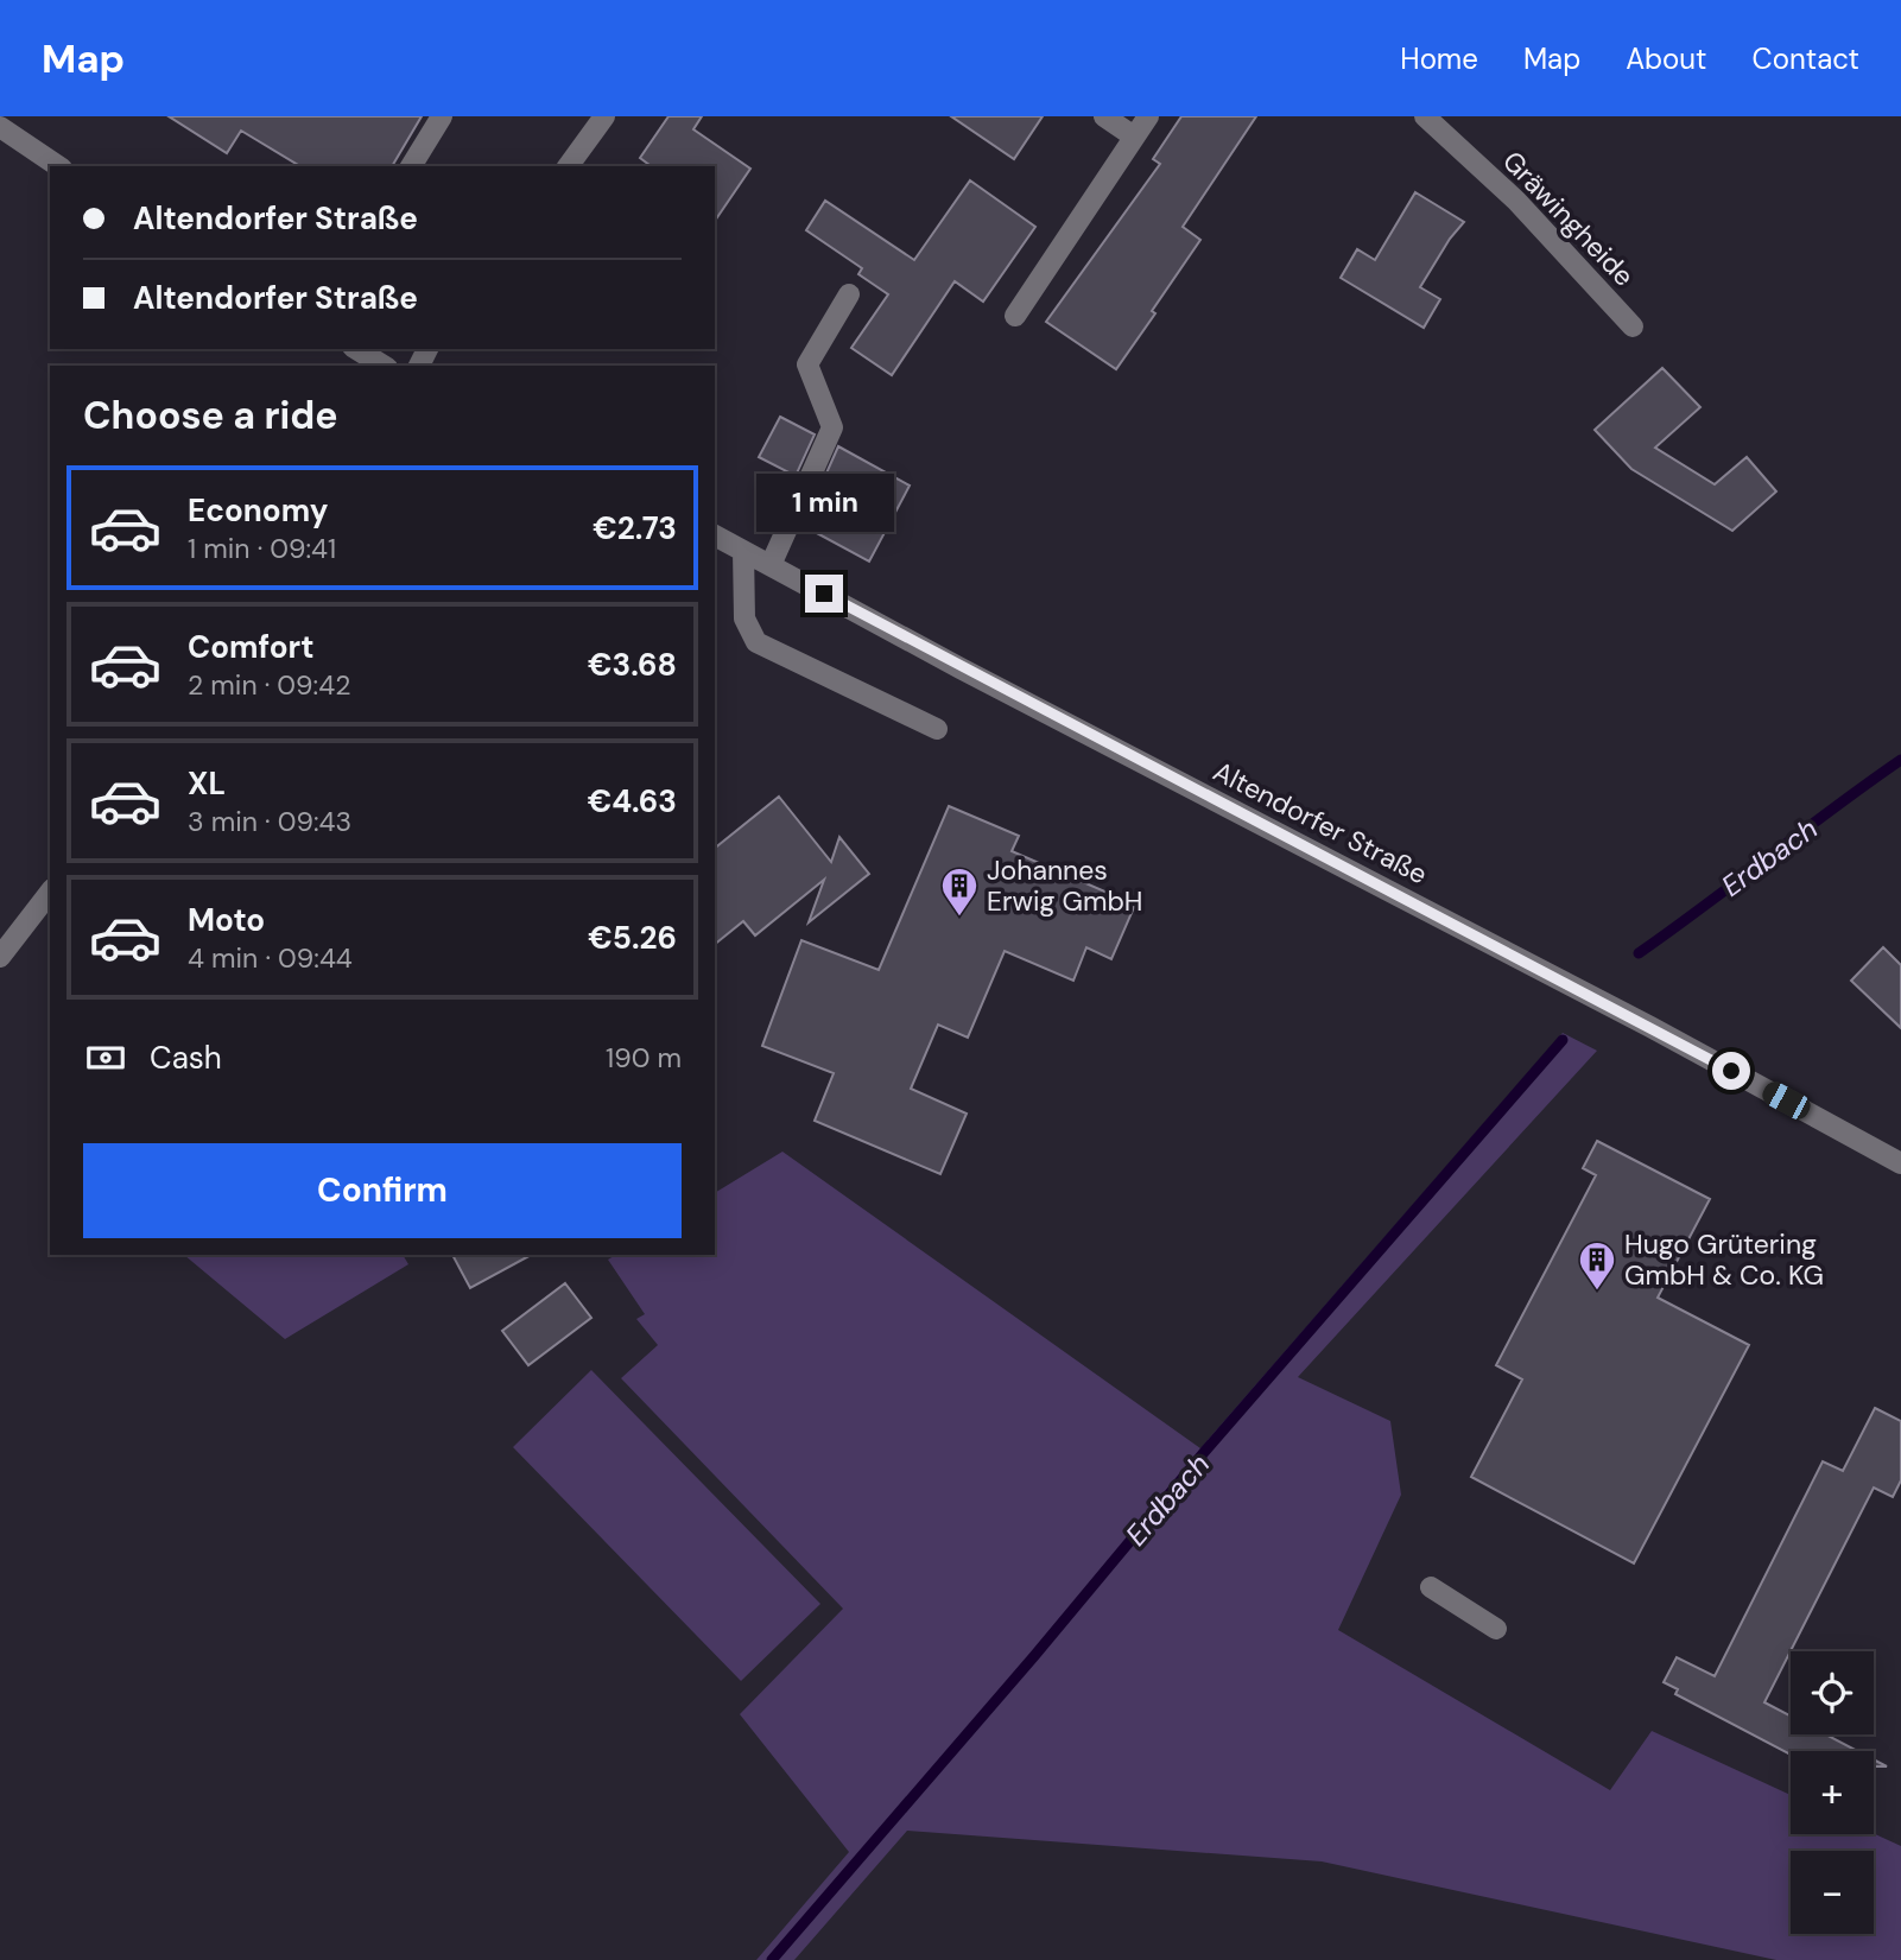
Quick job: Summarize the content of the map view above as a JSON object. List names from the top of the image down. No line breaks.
{"streets":{"street":["Gräwingheide","Altendorfer Straße"]},"water":["Erdbach"],"places":{"building":["Johannes Erwig GmbH","Hugo Grütering GmbH & Co. KG"]},"page":{"header":"Map","nav":["Home","Map","About","Contact"],"banner":["Altendorfer Straße","Altendorfer Straße"],"heading":"Choose a ride","list":[{"name":"Economy","note":"1 min · 09:41","value":"€2.73"},{"name":"Comfort","note":"2 min · 09:42","value":"€3.68"},{"name":"XL","note":"3 min · 09:43","value":"€4.63"},{"name":"Moto","note":"4 min · 09:44","value":"€5.26"}],"bubble":"1 min","pay":["Cash","190 m"],"buttons":"Confirm","map_buttons":["+","−"]}}
